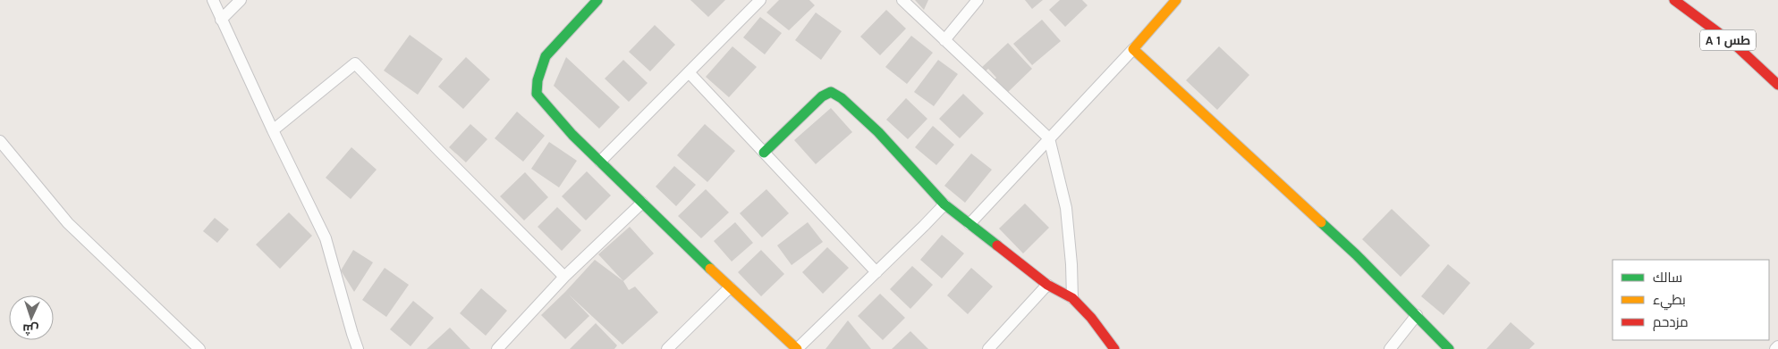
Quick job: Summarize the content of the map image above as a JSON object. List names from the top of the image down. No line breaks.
{"streets":{"main road":["A 1 طس"]},"legend":["سالك","بطيء","مزدحم"],"north":"bottom"}
